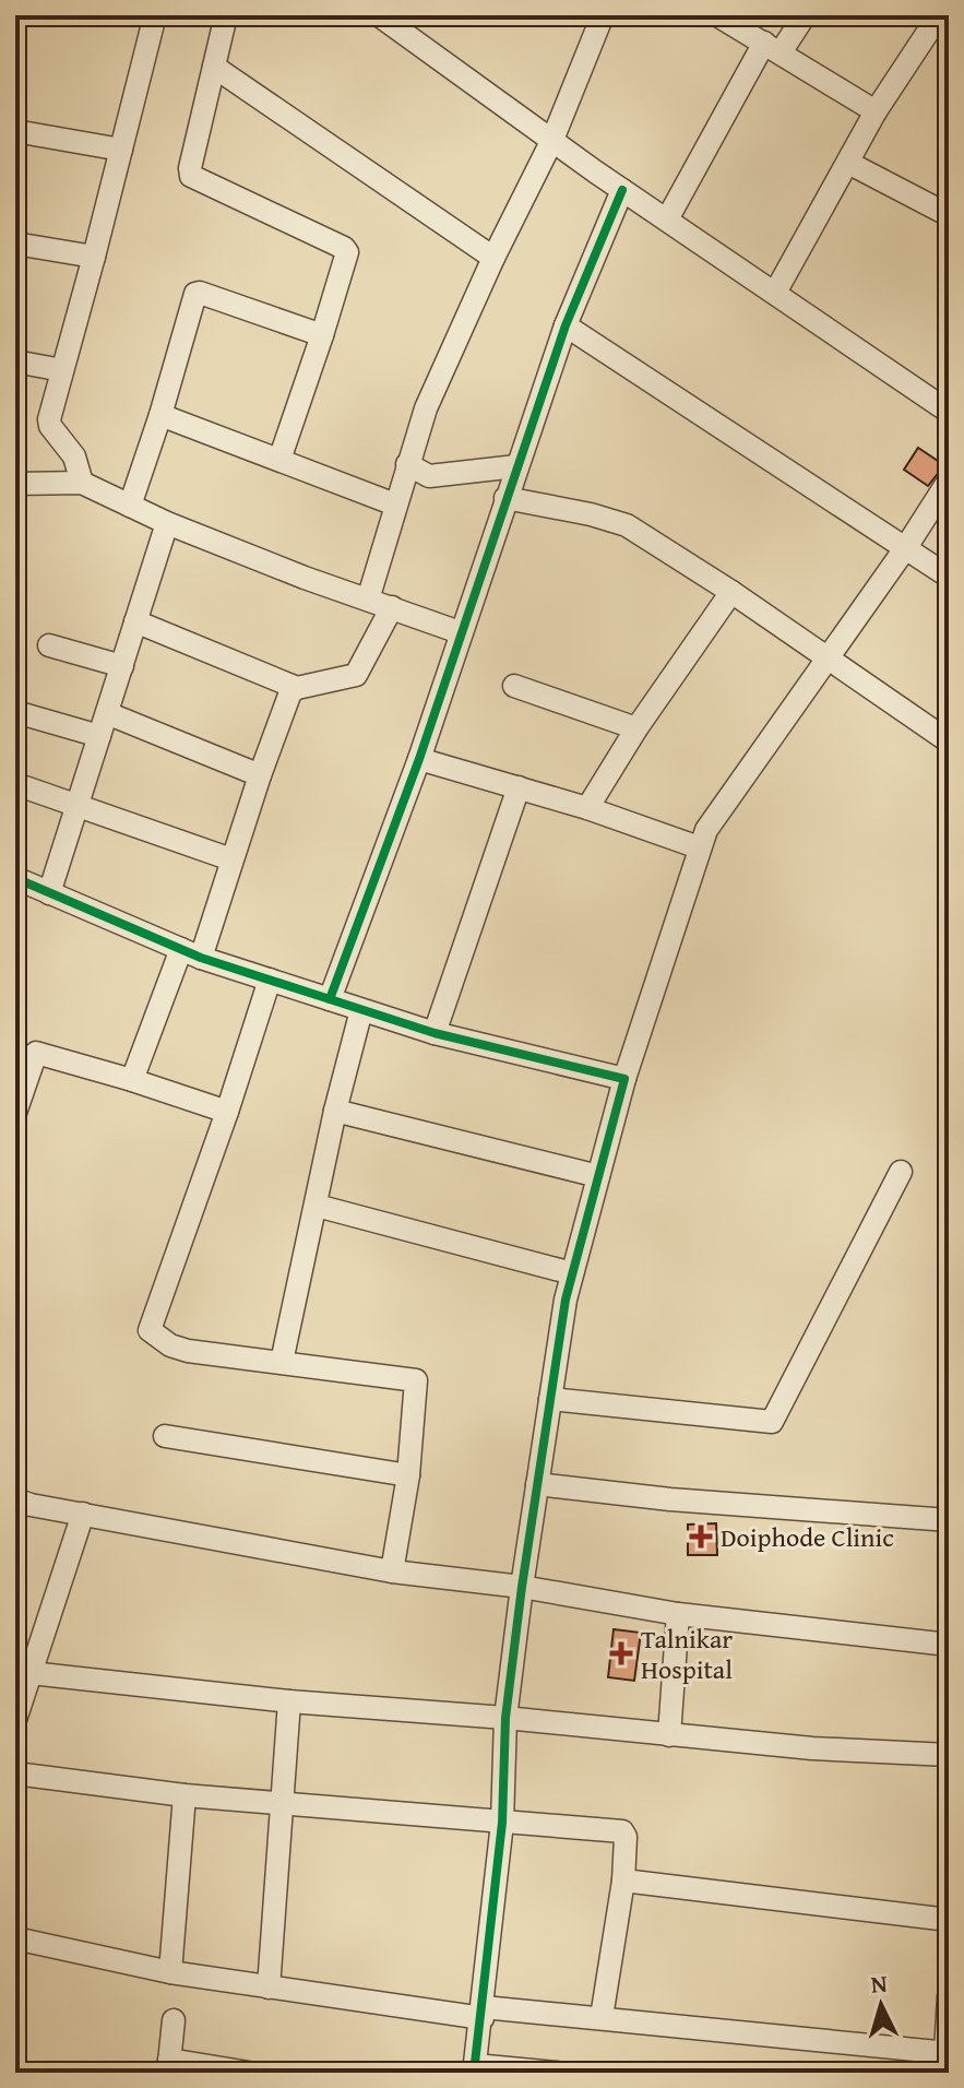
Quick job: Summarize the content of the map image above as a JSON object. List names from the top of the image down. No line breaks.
{"places":{"health":["Doiphode Clinic","Talnikar Hospital"]},"north":"top"}
